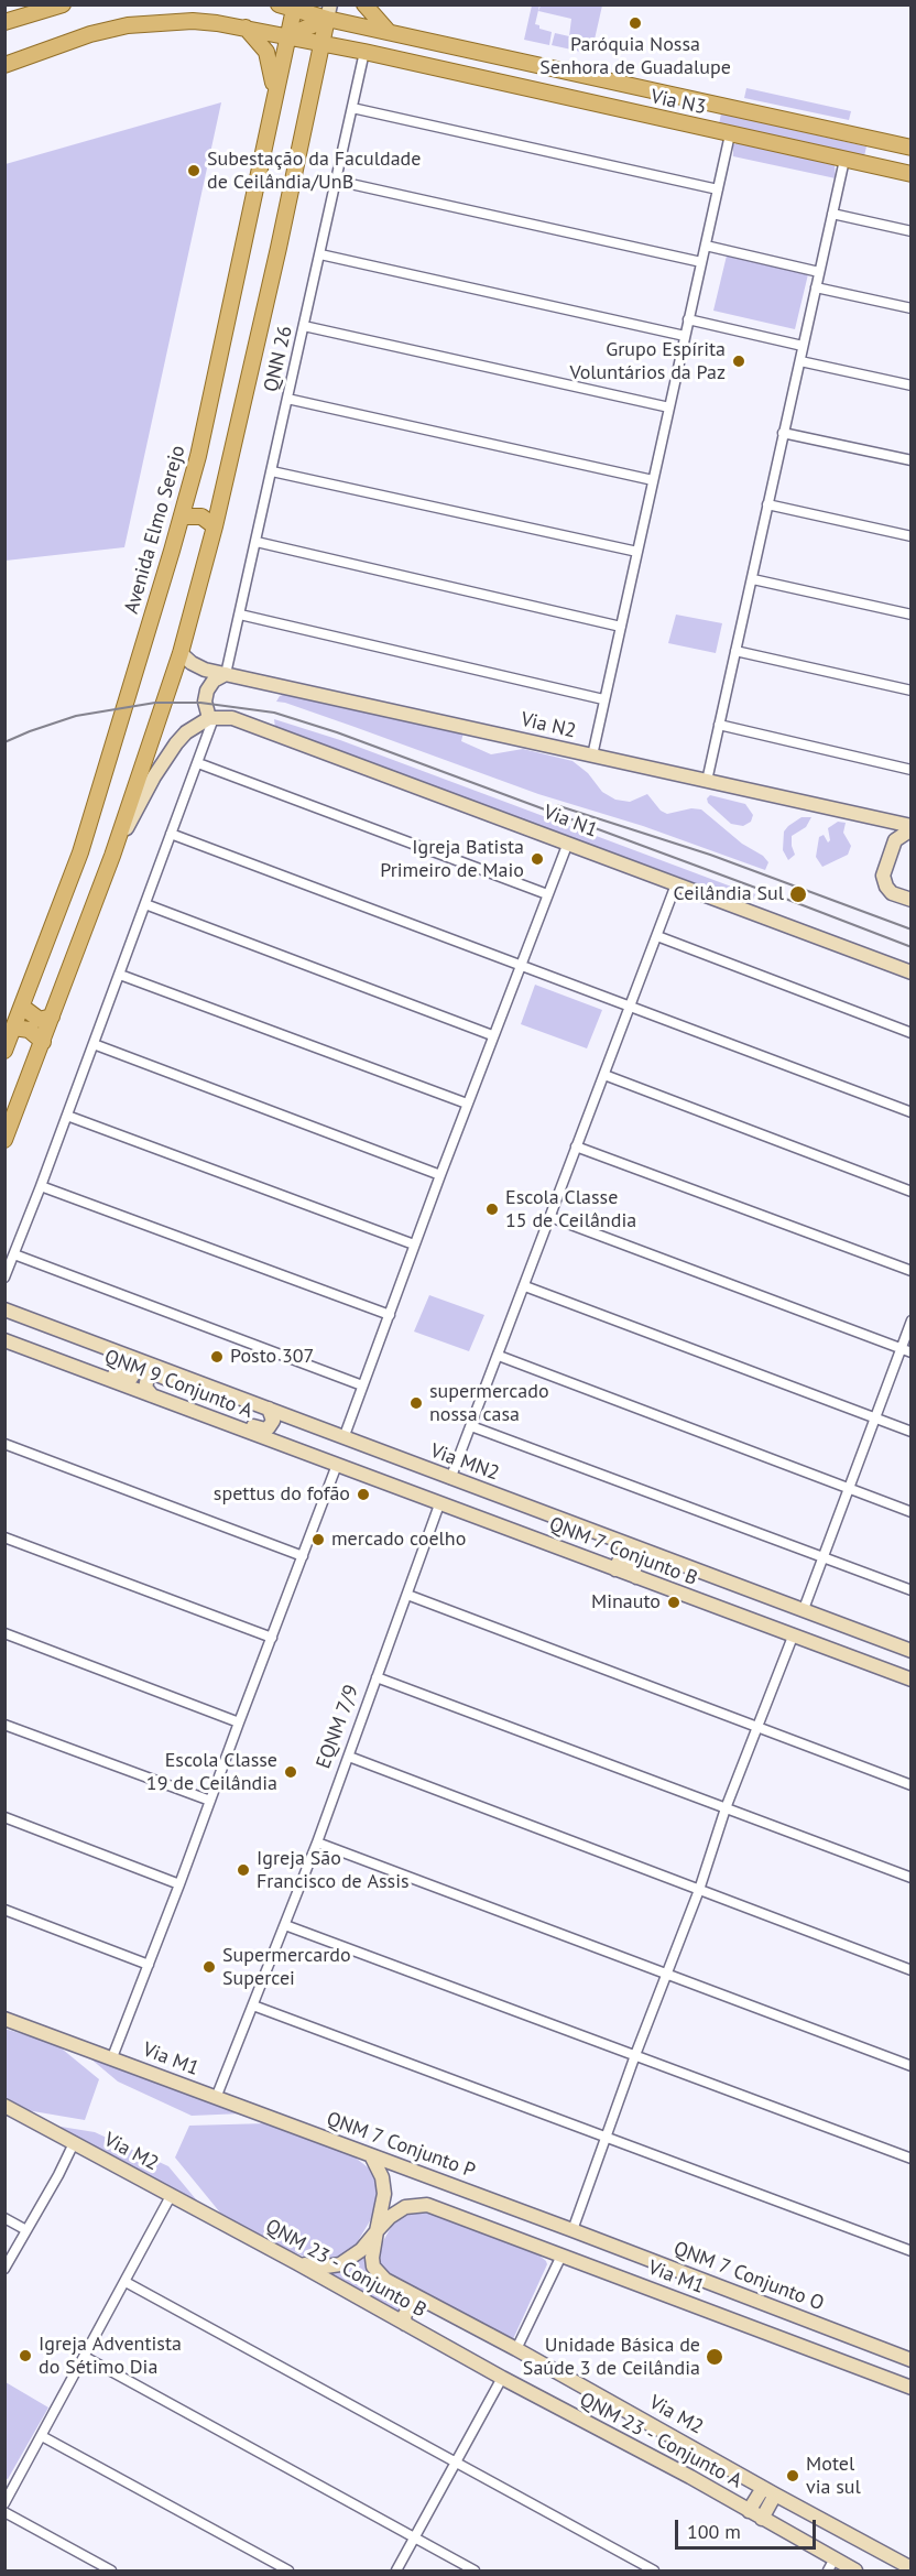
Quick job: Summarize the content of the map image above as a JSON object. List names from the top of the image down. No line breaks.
{"streets":{"main road":["Via N3","Avenida Elmo Serejo","Via N2","Via N1","QNM 9 Conjunto A","Via MN2","QNM 7 Conjunto B","Via M1","QNM 7 Conjunto P","Via M2","QNM 23 - Conjunto B","QNM 7 Conjunto O","QNM 23 - Conjunto A"],"street":["QNN 26","EQNM 7/9"]},"crossings":[["Via N3","QNN 26"],["Via N3","Avenida Elmo Serejo"],["QNN 26","Via N2"],["QNM 7 Conjunto B","EQNM 7/9"],["EQNM 7/9","Via M1"],["EQNM 7/9","QNM 7 Conjunto P"],["Via M1","QNM 7 Conjunto P"],["Via M1","Via M2"],["QNM 7 Conjunto P","QNM 7 Conjunto O"],["Via M2","QNM 23 - Conjunto B"],["QNM 23 - Conjunto B","QNM 23 - Conjunto A"]],"places":["Paróquia Nossa Senhora de Guadalupe","Subestação da Faculdade de Ceilândia/UnB","Grupo Espírita Voluntários da Paz","Igreja Batista Primeiro de Maio","Ceilândia Sul","Escola Classe 15 de Ceilândia","Posto 307","supermercado nossa casa","spettus do fofão","mercado coelho","Minauto","Escola Classe 19 de Ceilândia","Igreja São Francisco de Assis","Supermercardo Supercei","Igreja Adventista do Sétimo Dia","Unidade Básica de Saúde 3 de Ceilândia","Motel via sul"],"scale_bar":"100 m"}
